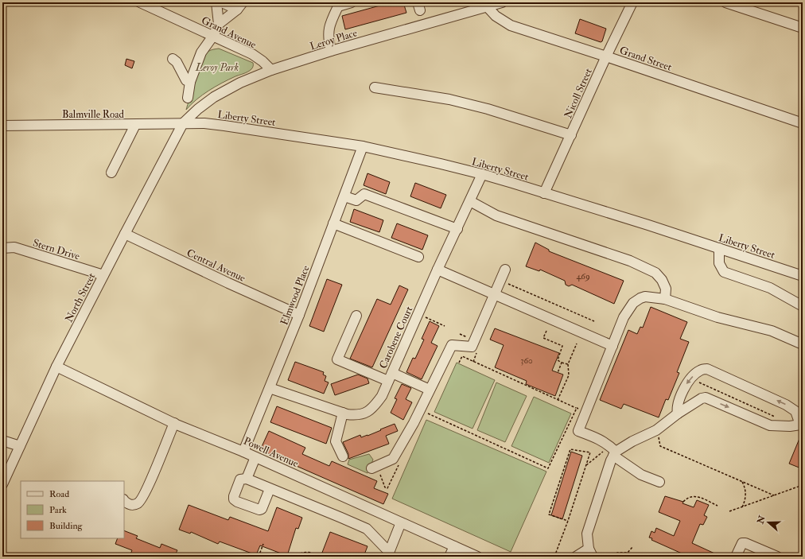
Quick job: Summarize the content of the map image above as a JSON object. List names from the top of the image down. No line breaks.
{"streets":{"street":["Grand Avenue","Leroy Place","Grand Street","Nicoll Street","Balmville Road","Liberty Street","Stern Drive","Central Avenue","Elmwood Place","North Street","Carobene Court","Powell Avenue"]},"crossings":[["Grand Avenue","Leroy Place"],["Leroy Place","Grand Street"],["Leroy Place","Balmville Road"],["Leroy Place","Liberty Street"],["Leroy Place","North Street"],["Grand Street","Nicoll Street"],["Nicoll Street","Liberty Street"],["Balmville Road","Liberty Street"],["Balmville Road","North Street"],["Liberty Street","Elmwood Place"],["Liberty Street","North Street"],["Liberty Street","Carobene Court"],["Stern Drive","North Street"],["Central Avenue","Elmwood Place"],["Central Avenue","North Street"],["Elmwood Place","Carobene Court"],["Elmwood Place","Powell Avenue"],["North Street","Powell Avenue"]],"parks":["Leroy Park"],"house_numbers":["469","360"],"legend":["Road","Park","Building"],"north":"left"}
